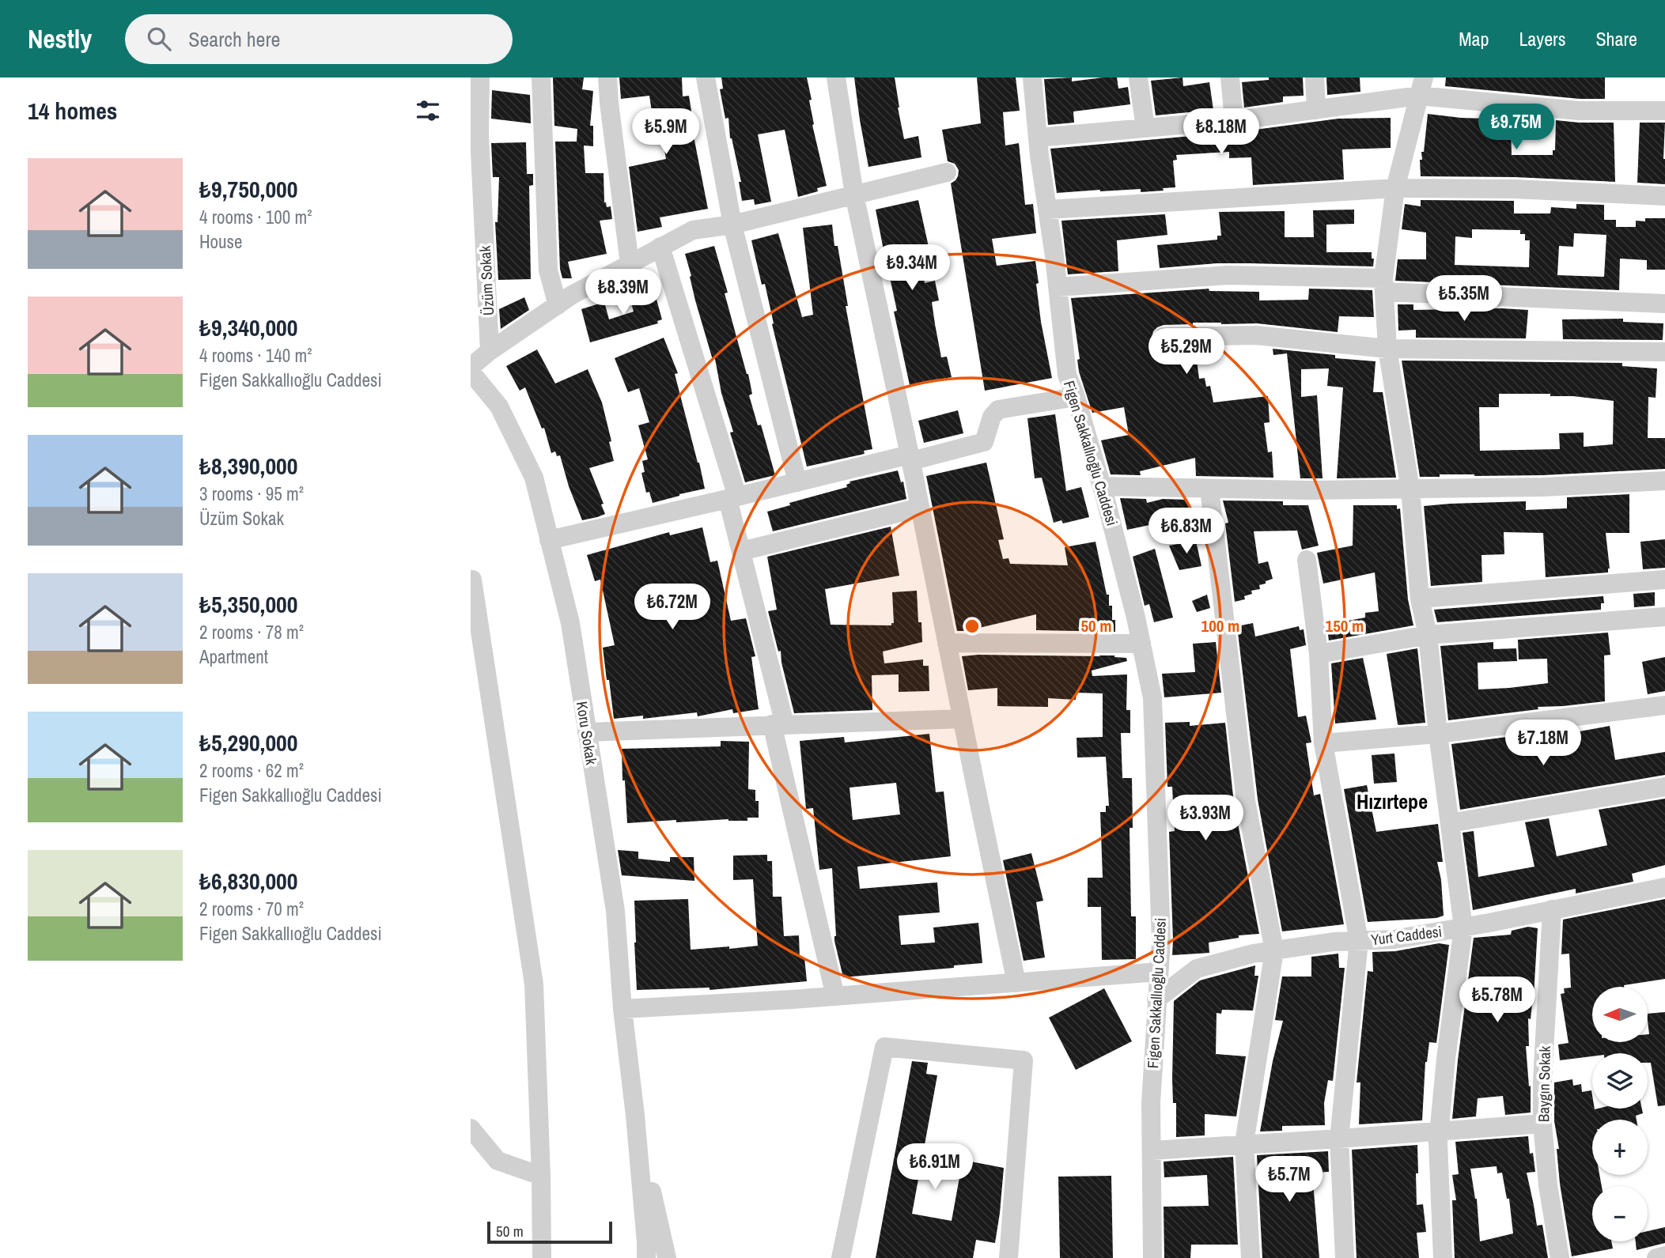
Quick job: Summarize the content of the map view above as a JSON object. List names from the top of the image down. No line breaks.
{"streets":{"street":["Üzüm Sokak","Figen Sakkallıoğlu Caddesi","Koru Sokak","Yurt Caddesi","Baygın Sokak"]},"crossings":[["Figen Sakkallıoğlu Caddesi","Yurt Caddesi"],["Yurt Caddesi","Baygın Sokak"]],"districts":["Hızırtepe"],"scale_bar":"50 m","north":"left","page":{"header":"Nestly","search":"Search here","nav":["Map","Layers","Share"],"heading":"14 homes","price":["₺9.75M","₺5.9M","₺8.18M","₺9.34M","₺8.39M","₺5.35M","₺5.29M","₺6.83M","₺6.72M","₺7.18M","₺3.93M","₺5.78M","₺6.91M","₺5.7M"],"list":[{"name":"₺9,750,000","note":"4 rooms · 100 m² · House"},{"name":"₺9,340,000","note":"4 rooms · 140 m² · Figen Sakkallıoğlu Caddesi"},{"name":"₺8,390,000","note":"3 rooms · 95 m² · Üzüm Sokak"},{"name":"₺5,350,000","note":"2 rooms · 78 m² · Apartment"},{"name":"₺5,290,000","note":"2 rooms · 62 m² · Figen Sakkallıoğlu Caddesi"},{"name":"₺6,830,000","note":"2 rooms · 70 m² · Figen Sakkallıoğlu Caddesi"}],"map_buttons":["+","−"],"scale":"50 m"},"rings":["50 m","100 m","150 m"]}
